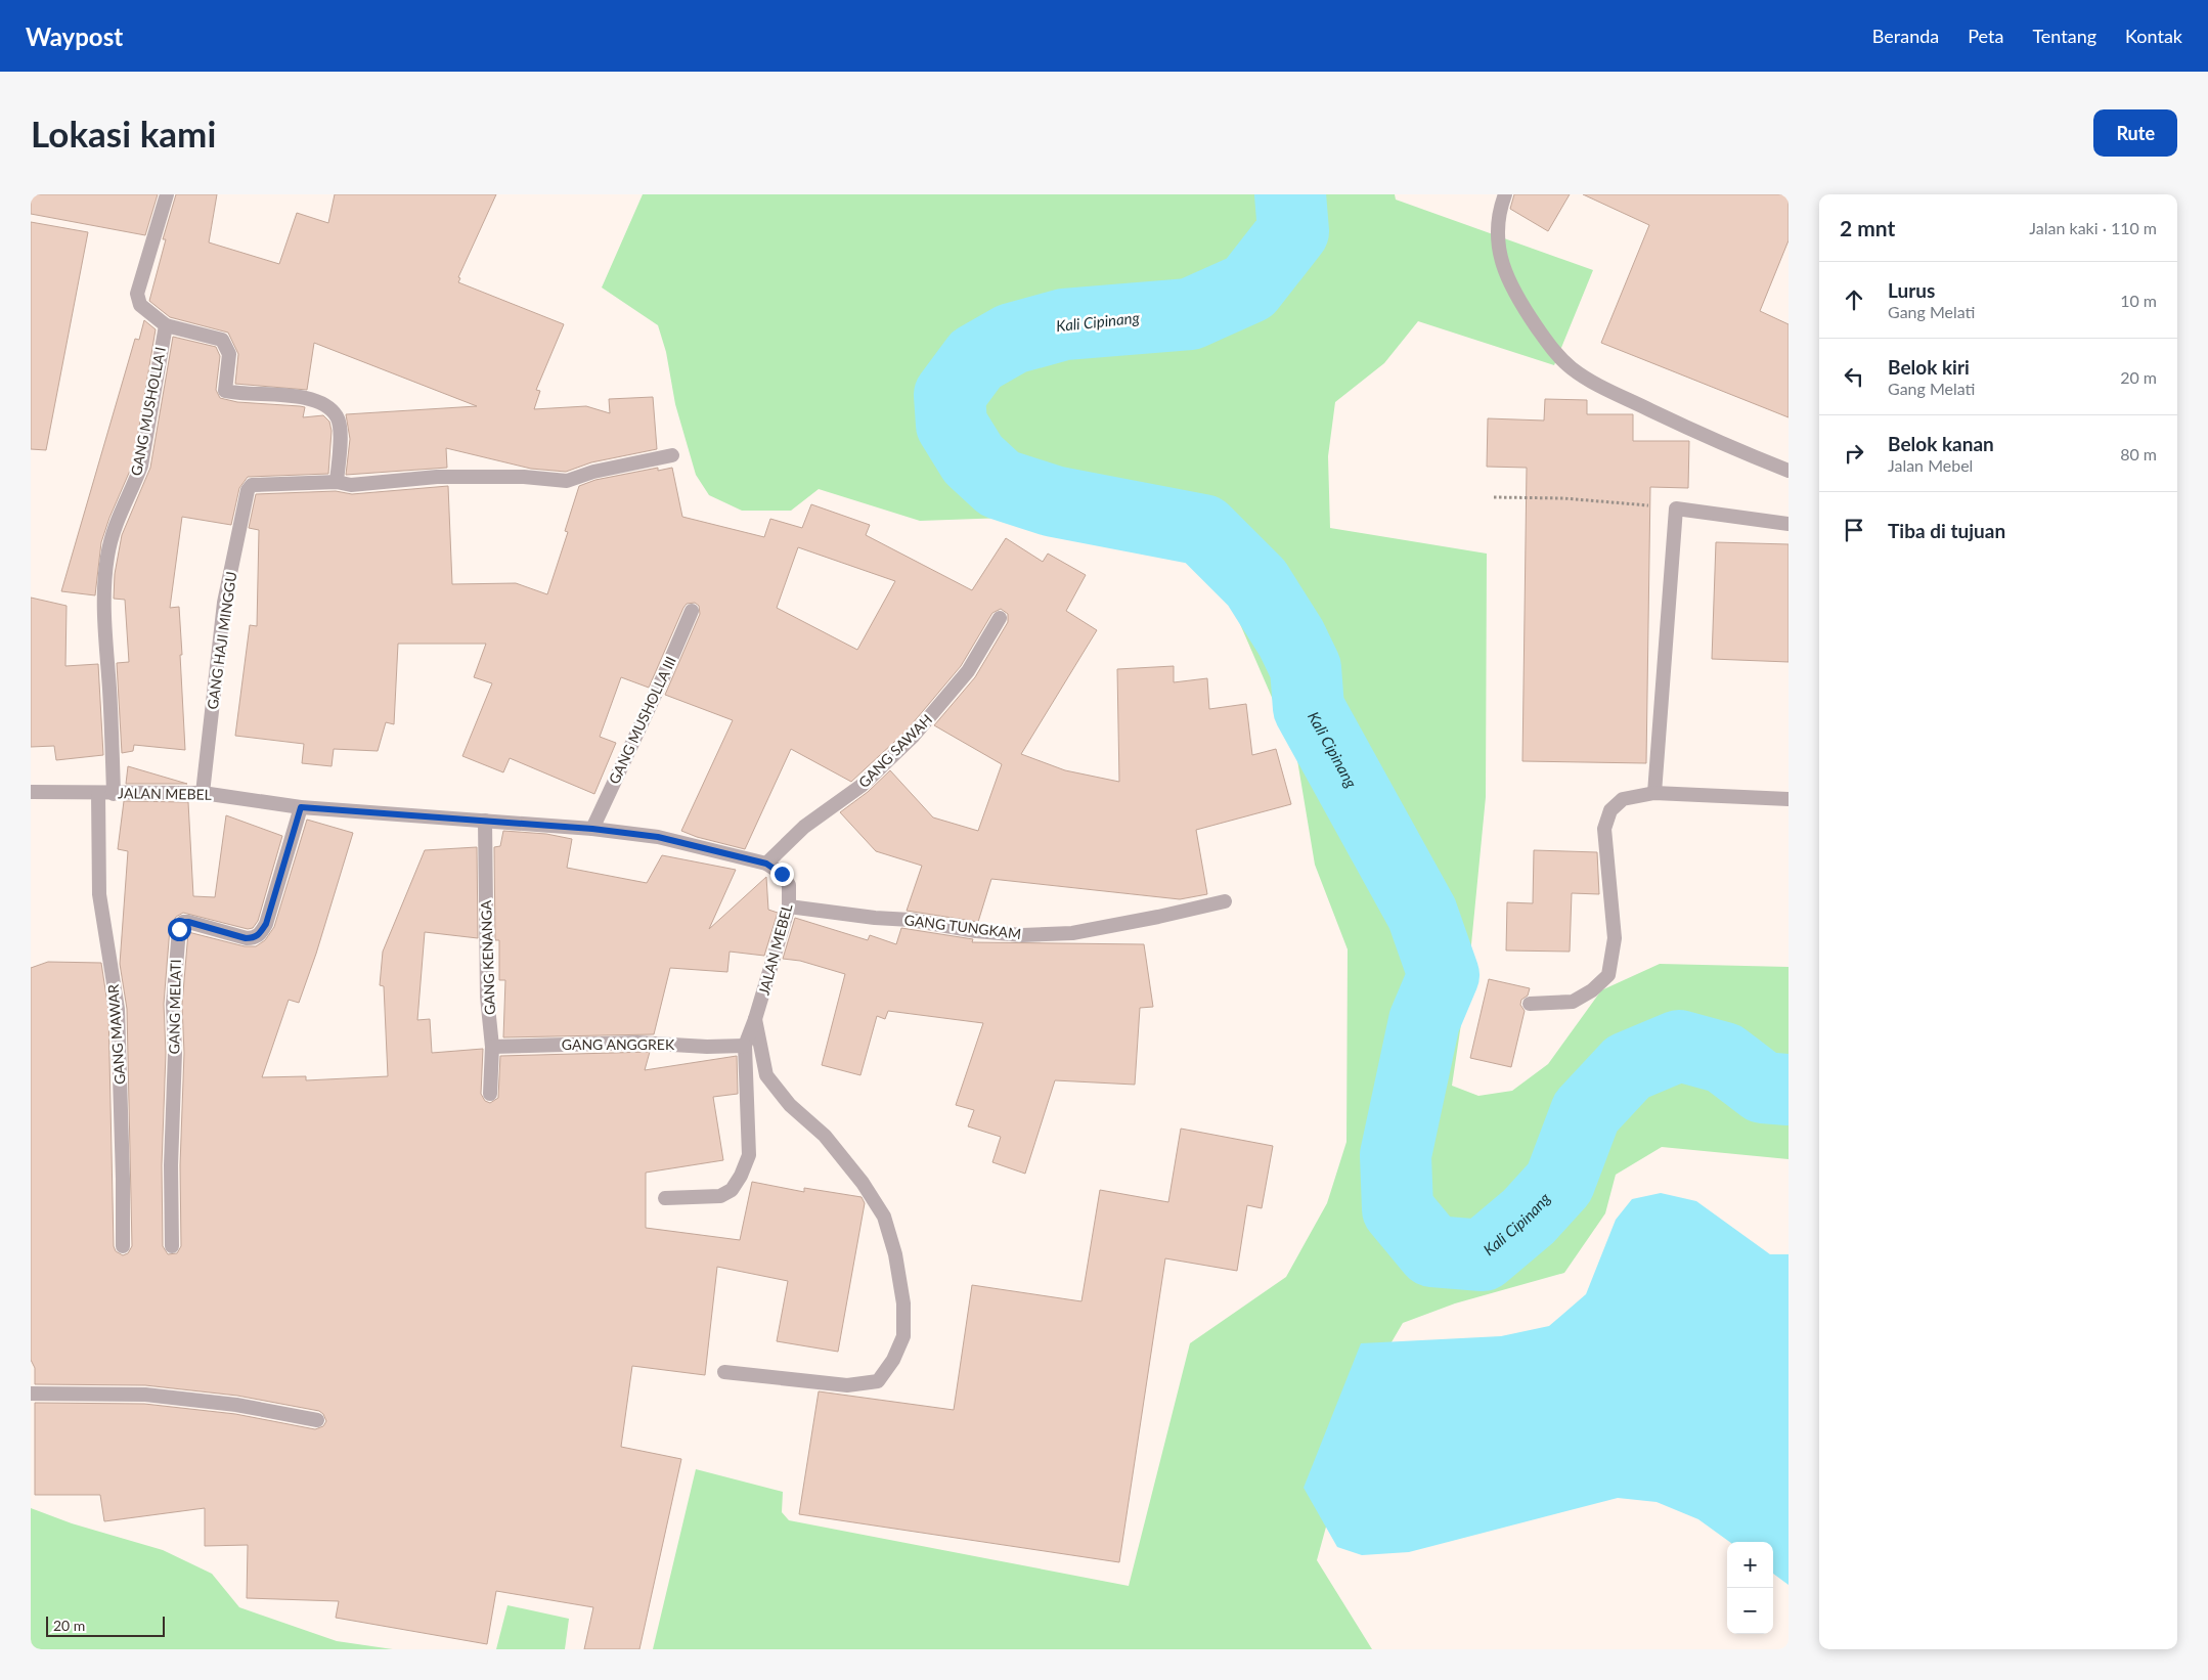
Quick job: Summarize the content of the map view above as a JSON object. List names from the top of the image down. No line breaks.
{"streets":{"street":["GANG MUSHOLLA I","GANG HAJI MINGGU","GANG MUSHOLLA III","GANG SAWAH","JALAN MEBEL","GANG TUNGKAM","GANG KENANGA","GANG MELATI","GANG MAWAR","GANG ANGGREK"]},"crossings":[["GANG MUSHOLLA I","JALAN MEBEL"],["GANG HAJI MINGGU","JALAN MEBEL"],["GANG MUSHOLLA III","JALAN MEBEL"],["GANG SAWAH","JALAN MEBEL"],["JALAN MEBEL","GANG TUNGKAM"],["JALAN MEBEL","GANG KENANGA"],["JALAN MEBEL","GANG MELATI"],["JALAN MEBEL","GANG MAWAR"],["GANG KENANGA","GANG ANGGREK"]],"water":["Kali Cipinang"],"scale_bar":"20 m","page":{"header":"Waypost","nav":["Beranda","Peta","Tentang","Kontak"],"buttons":"Rute","title":"Lokasi kami","heading":["2 mnt","Jalan kaki · 110 m"],"list":[["Lurus","Gang Melati","10 m"],["Belok kiri","Gang Melati","20 m"],["Belok kanan","Jalan Mebel","80 m"],"Tiba di tujuan"],"map_buttons":["+","−"],"scale":"20 m"}}
